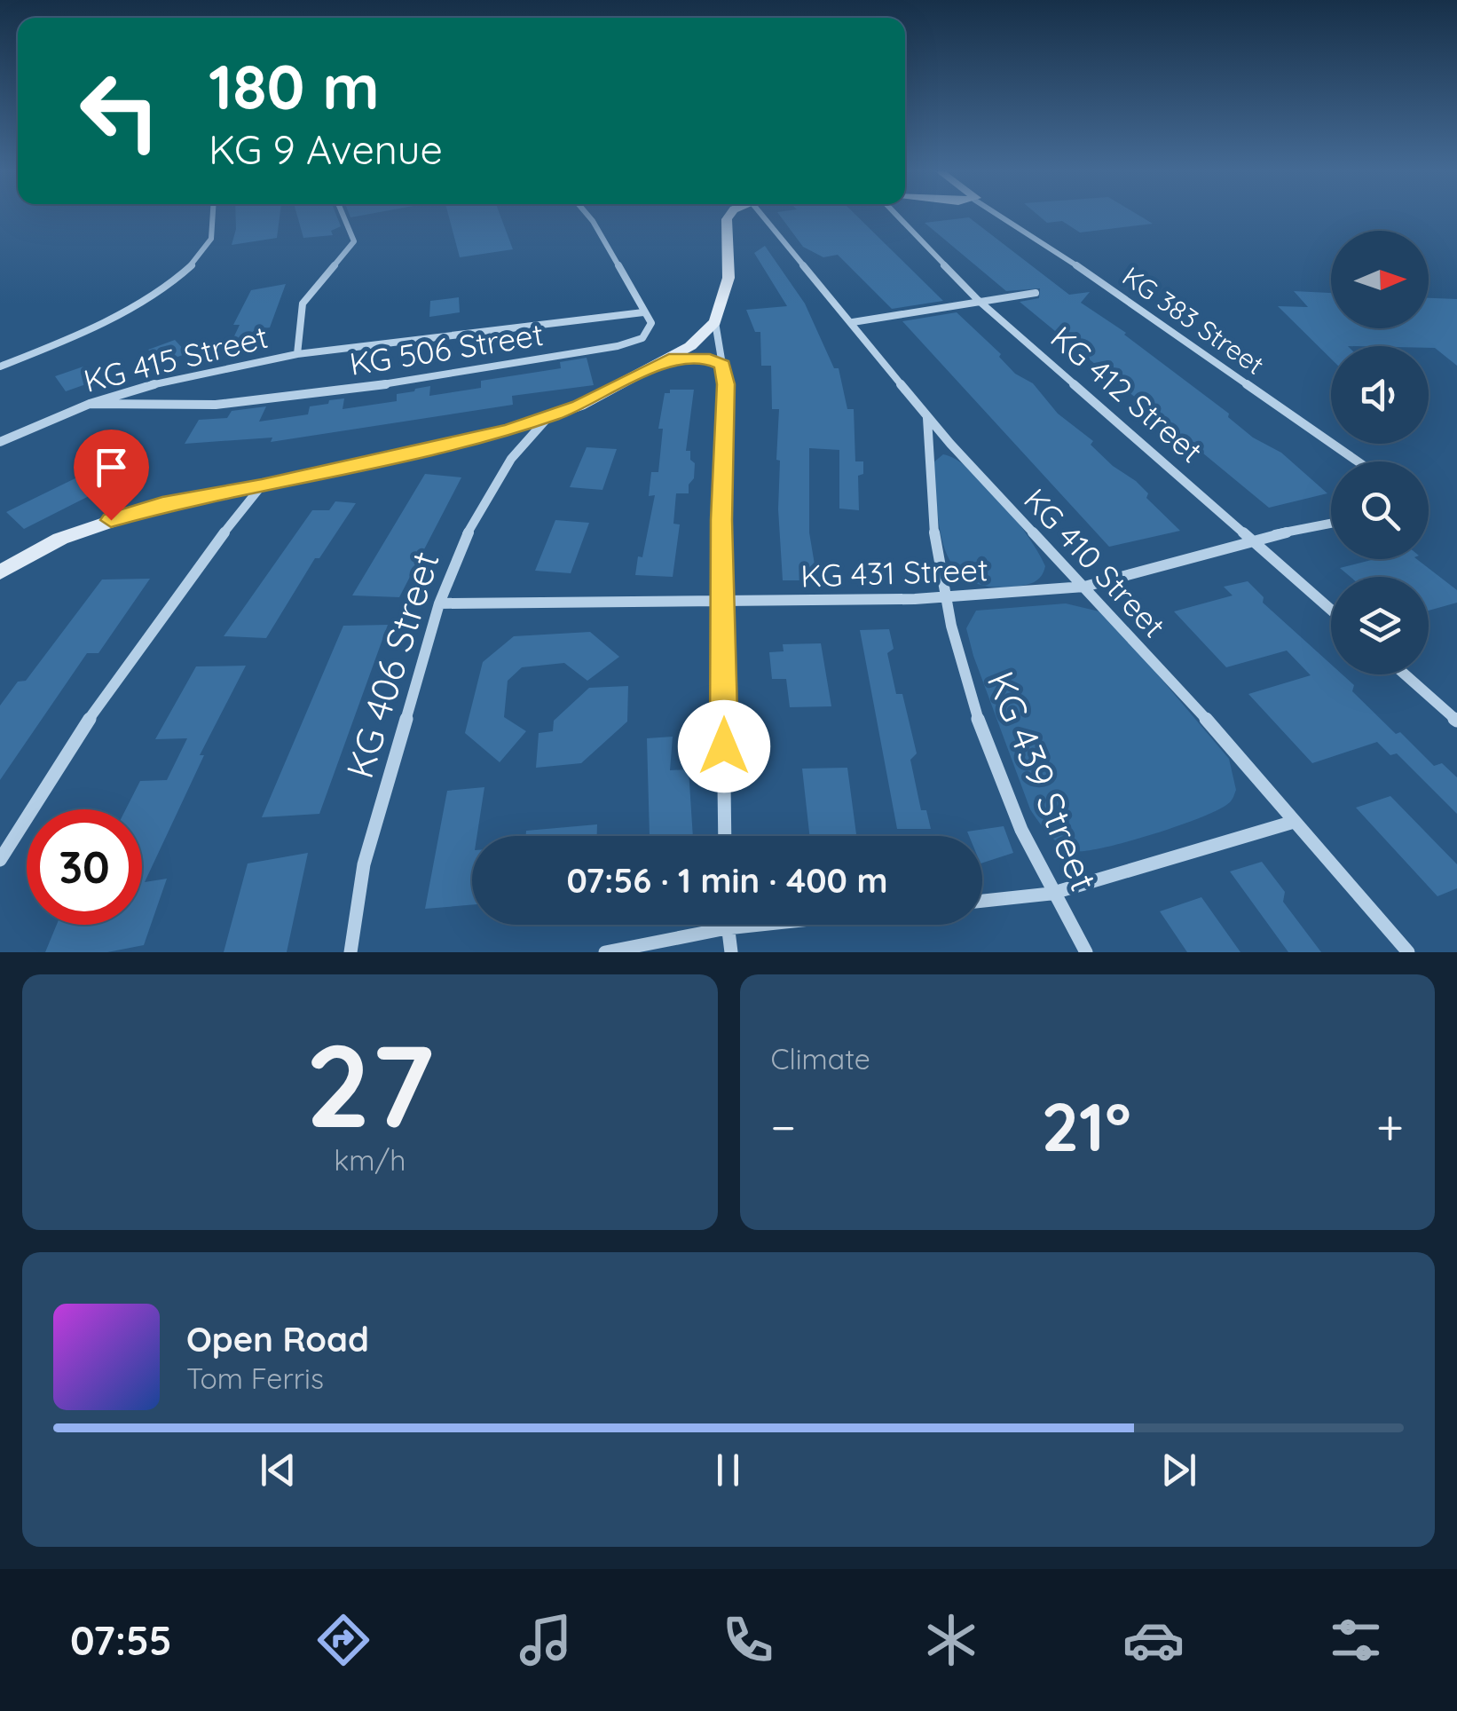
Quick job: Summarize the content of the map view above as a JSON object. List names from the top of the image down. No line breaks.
{"streets":{"street":["KG 383 Street","KG 506 Street","KG 415 Street","KG 412 Street","KG 410 Street","KG 431 Street","KG 406 Street","KG 439 Street"]},"crossings":[["KG 506 Street","KG 415 Street"],["KG 412 Street","KG 431 Street"],["KG 410 Street","KG 431 Street"],["KG 410 Street","KG 439 Street"],["KG 431 Street","KG 406 Street"],["KG 431 Street","KG 439 Street"]],"north":"right","page":{"turn":["180 m","KG 9 Avenue"],"limit":"30","trip":"07:56 · 1 min · 400 m","tile":[["27","km/h"],"Climate"],"heat":["−","21°","+"],"song":["Open Road","Tom Ferris"],"tabs":"07:55"}}
